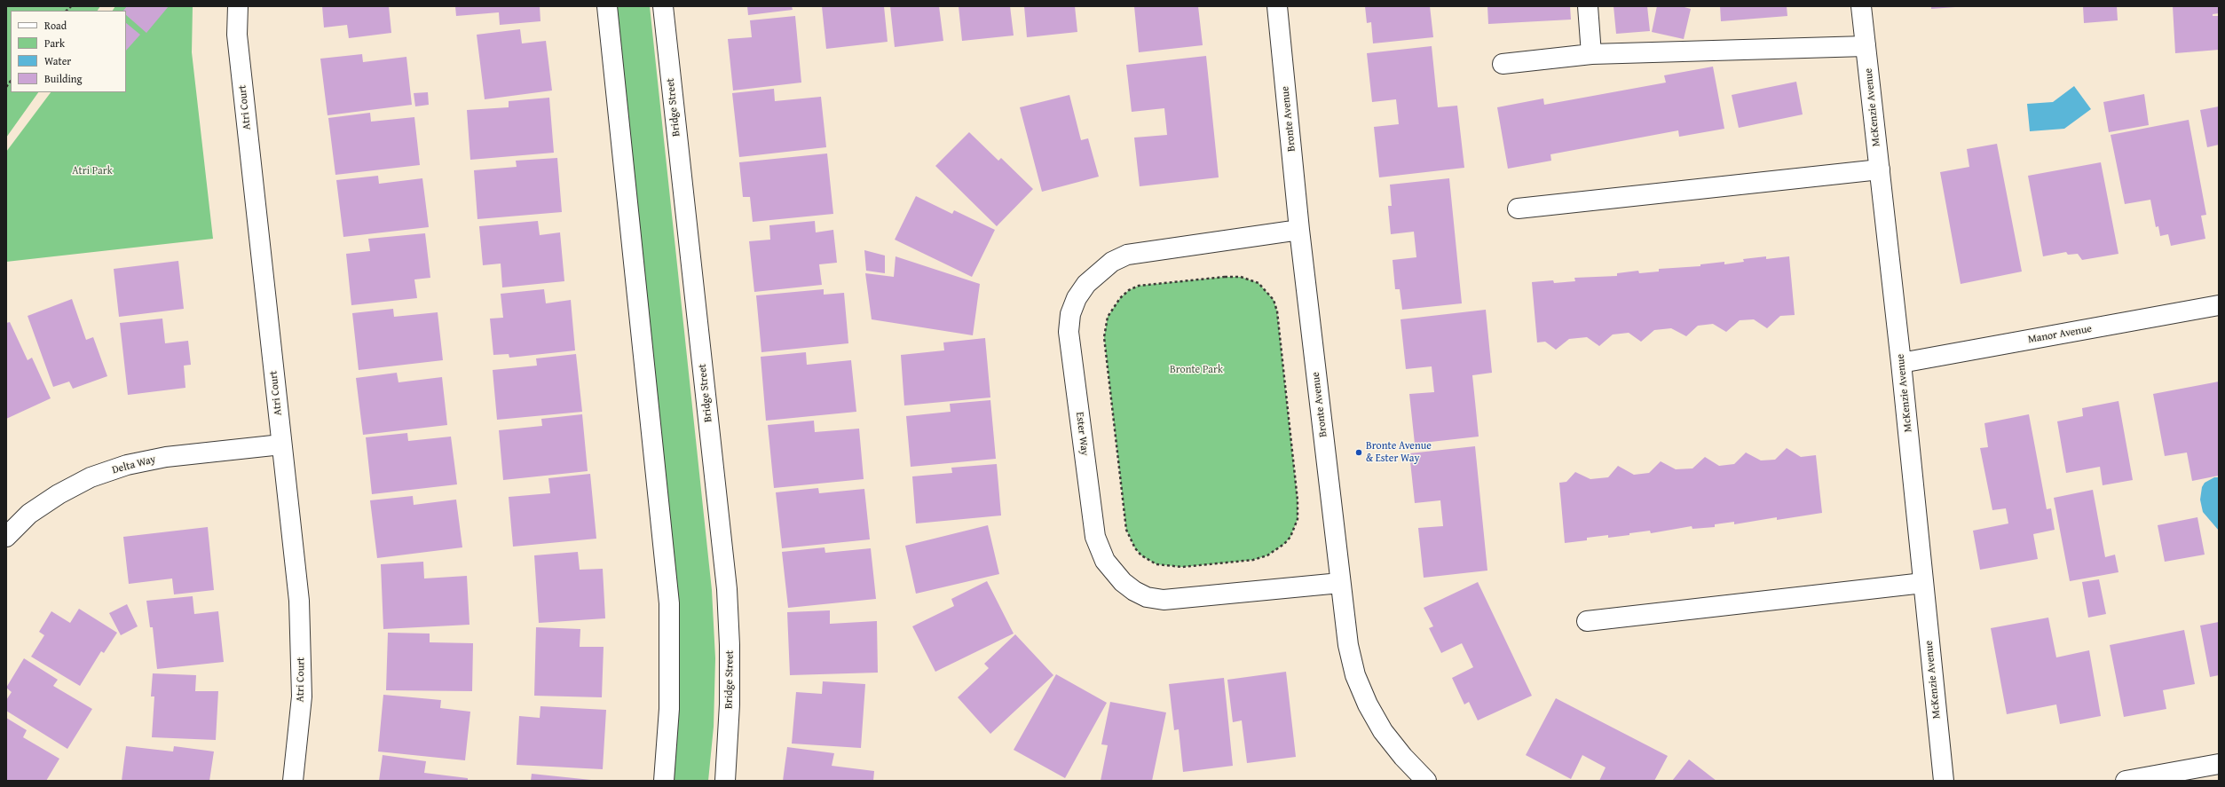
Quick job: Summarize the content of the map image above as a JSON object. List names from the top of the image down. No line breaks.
{"streets":{"street":["Atri Court","Bridge Street","McKenzie Avenue","Bronte Avenue","Manor Avenue","Ester Way","Delta Way"]},"crossings":[["Atri Court","Delta Way"],["McKenzie Avenue","Manor Avenue"],["Bronte Avenue","Ester Way"]],"parks":["Atri Park","Bronte Park"],"places":["Bronte Avenue & Ester Way"],"legend":["Road","Park","Water","Building"]}
